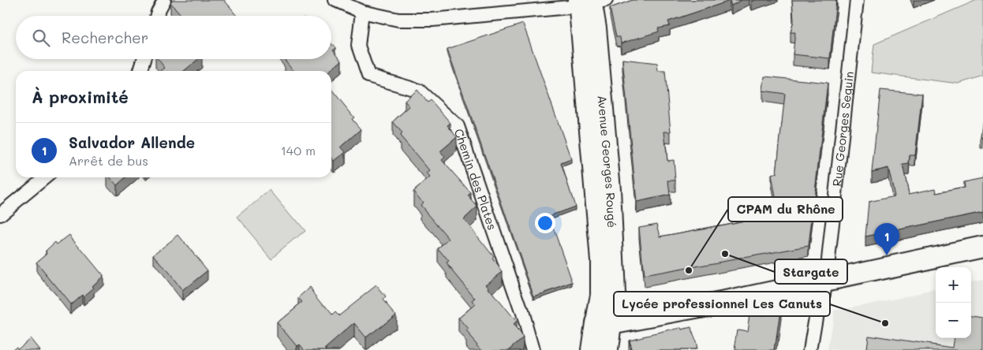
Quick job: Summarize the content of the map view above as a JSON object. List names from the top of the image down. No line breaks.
{"streets":{"street":["Rue Georges Seguin","Avenue Georges Rougé","Chemin des Plates"]},"places":["Stargate","CPAM du Rhône","Lycée professionnel Les Canuts"],"page":{"search":"Rechercher","heading":"À proximité","list":[{"mark":"1","name":"Salvador Allende","note":"Arrêt de bus","value":"140 m"}],"pins":"1","map_buttons":["+","−"]}}
